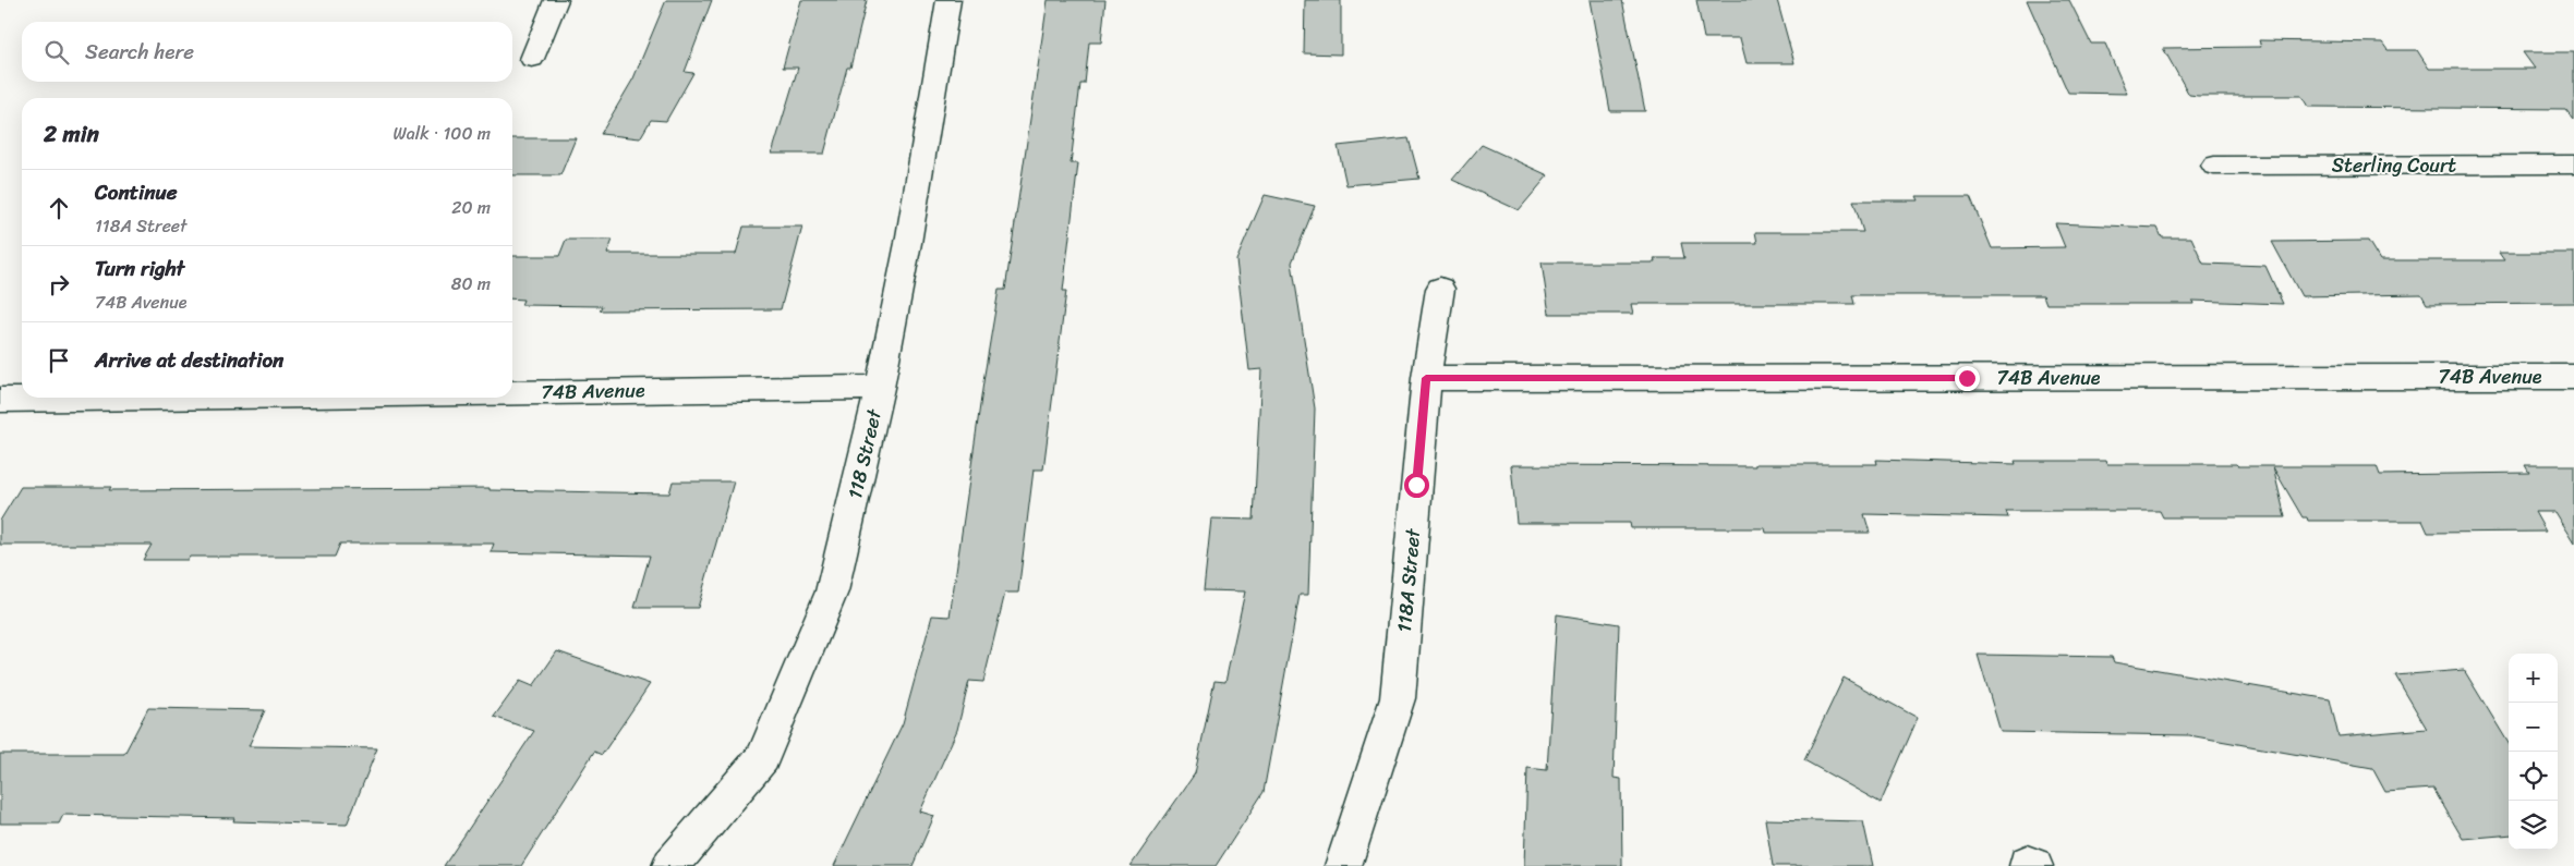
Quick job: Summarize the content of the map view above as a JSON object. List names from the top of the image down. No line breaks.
{"streets":{"street":["Sterling Court","74B Avenue","118 Street","118A Street"]},"crossings":[["74B Avenue","118 Street"],["74B Avenue","118A Street"]],"page":{"search":"Search here","heading":["2 min","Walk · 100 m"],"list":[["Continue","118A Street","20 m"],["Turn right","74B Avenue","80 m"],"Arrive at destination"],"map_buttons":["+","−"]}}
